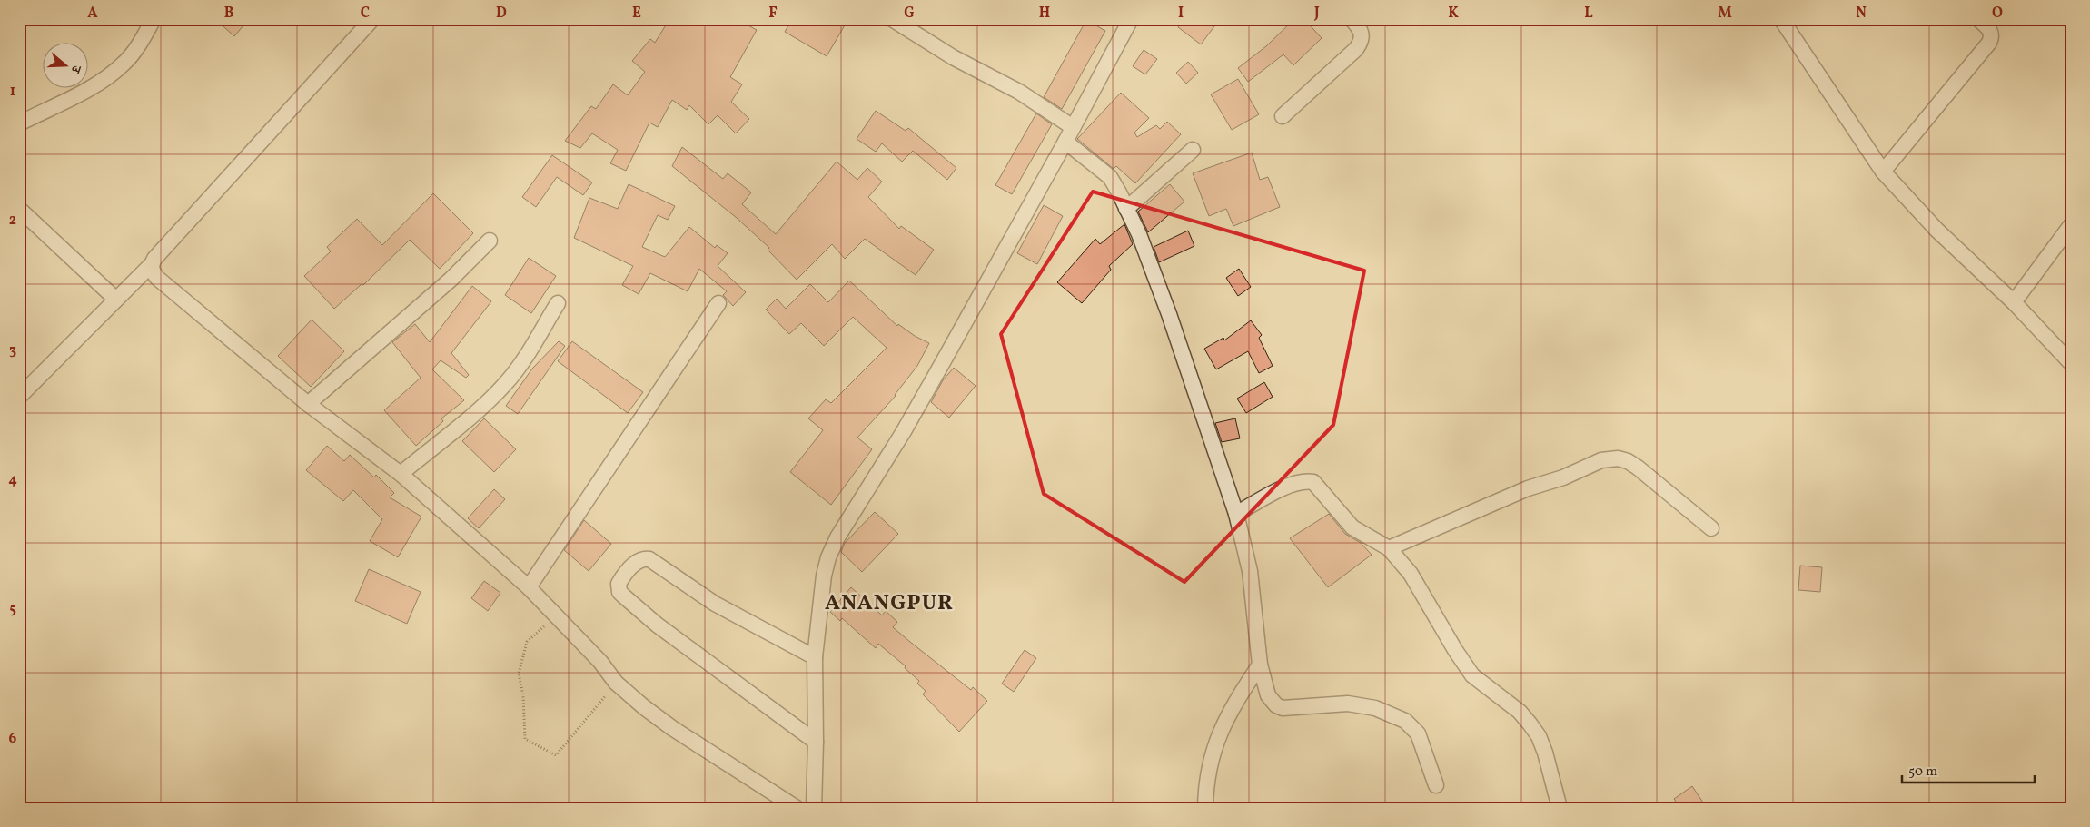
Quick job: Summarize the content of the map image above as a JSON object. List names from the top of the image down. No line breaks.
{"districts":["ANANGPUR"],"scale_bar":"50 m","north":"right","grid":{"columns":["A","B","C","D","E","F","G","H","I","J","K","L","M","N","O"],"rows":["1","2","3","4","5","6"]}}
